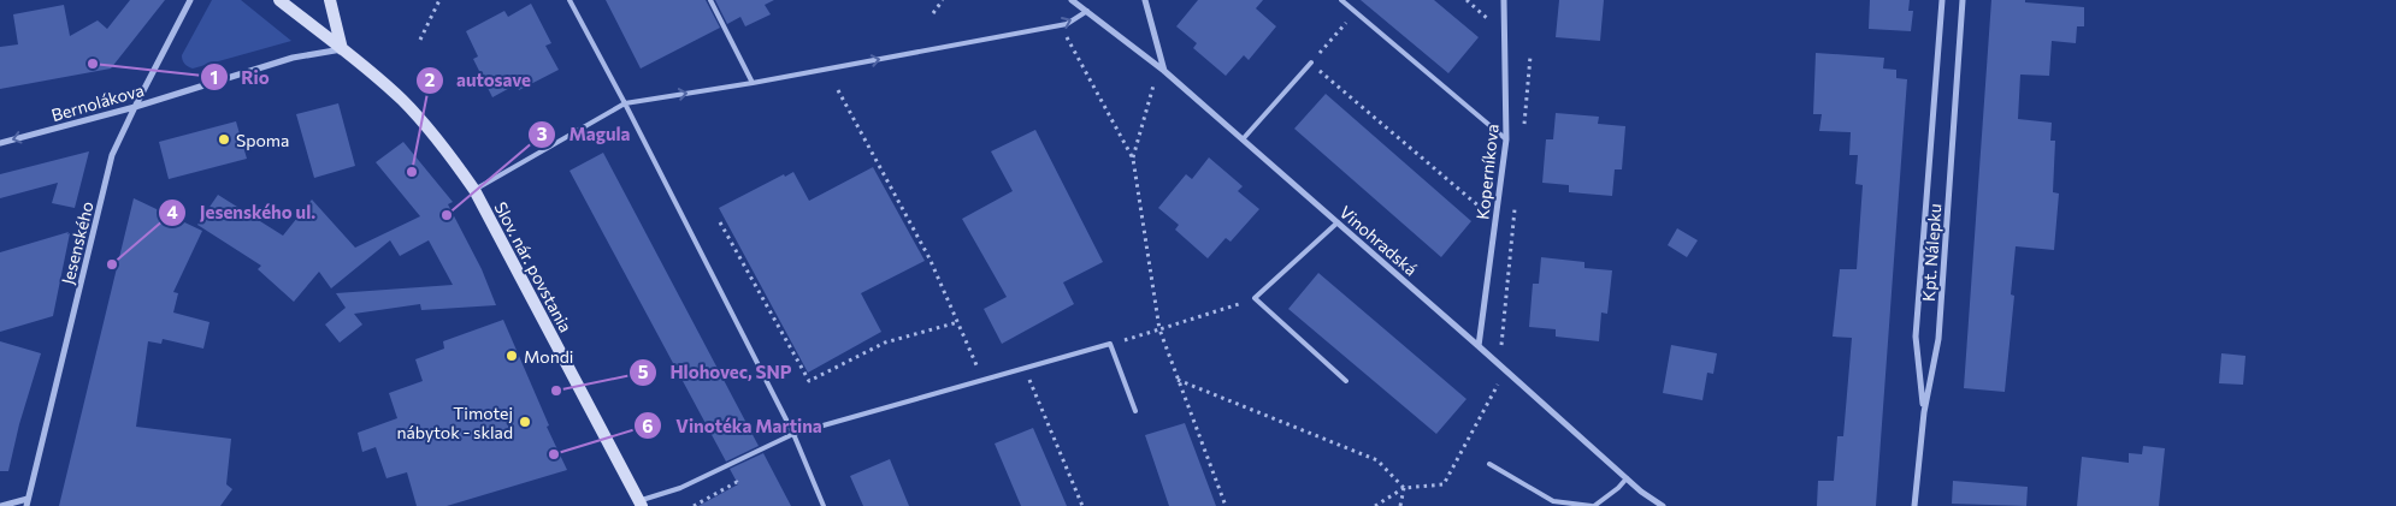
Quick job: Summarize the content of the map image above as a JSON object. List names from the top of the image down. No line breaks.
{"streets":{"main road":["Slov. nár. povstania"],"street":["Bernolákova","Koperníkova","Vinohradská","Jesenského","Kpt. Nálepku"]},"crossings":[["Bernolákova","Jesenského"],["Bernolákova","Slov. nár. povstania"],["Koperníkova","Vinohradská"]],"one_way":["Bernolákova"],"places":["Rio","Spoma","autosave","Magula","Jesenského ul.","Mondi","Hlohovec, SNP","Timotej nábytok - sklad","Vinotéka Martina"]}
